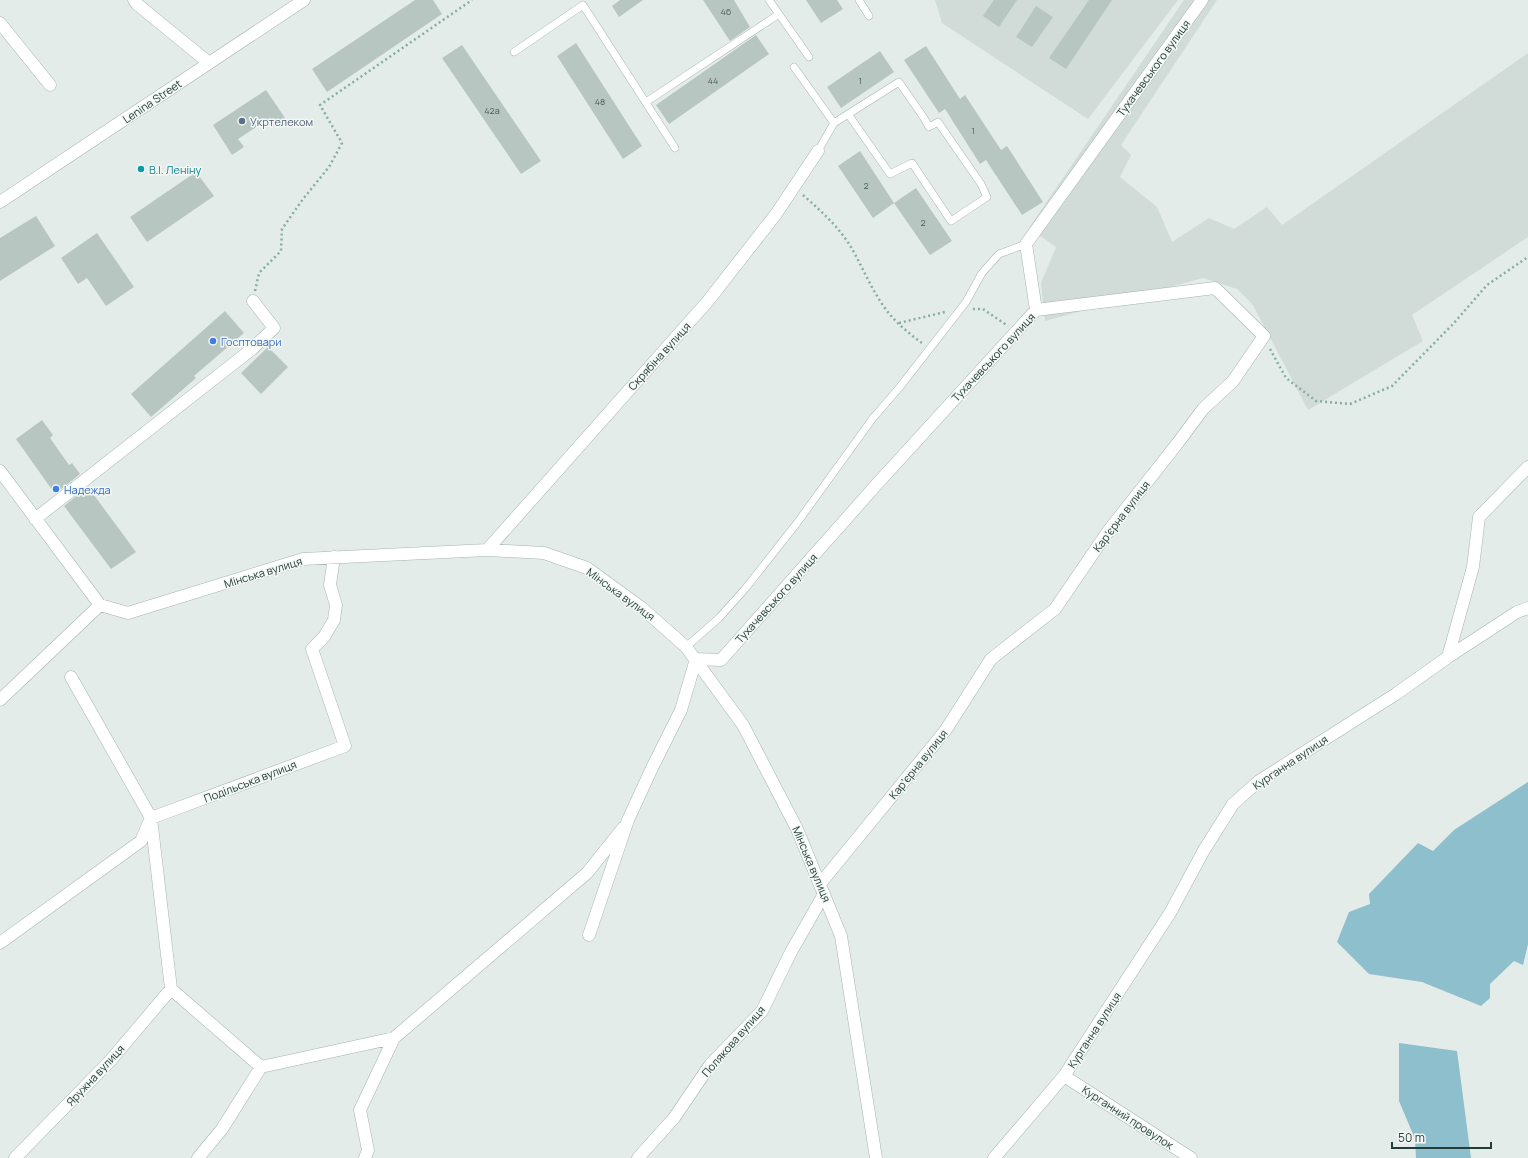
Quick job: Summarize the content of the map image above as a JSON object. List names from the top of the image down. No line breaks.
{"streets":{"street":["Тухачевського вулиця","Lenina Street","Скрябіна вулиця","Кар’єрна вулиця","Мінська вулиця","Курганна вулиця","Подільська вулиця","Полякова вулиця","Яружна вулиця","Курганний провулок"]},"crossings":[["Тухачевського вулиця","Мінська вулиця"],["Скрябіна вулиця","Мінська вулиця"],["Кар’єрна вулиця","Мінська вулиця"],["Кар’єрна вулиця","Полякова вулиця"],["Мінська вулиця","Подільська вулиця"],["Мінська вулиця","Полякова вулиця"],["Курганна вулиця","Курганний провулок"]],"places":["Укртелеком","В.І. Леніну","Госптовари","Надежда"],"house_numbers":["46","44","1","48","42а","1","2","2"],"scale_bar":"50 m"}
